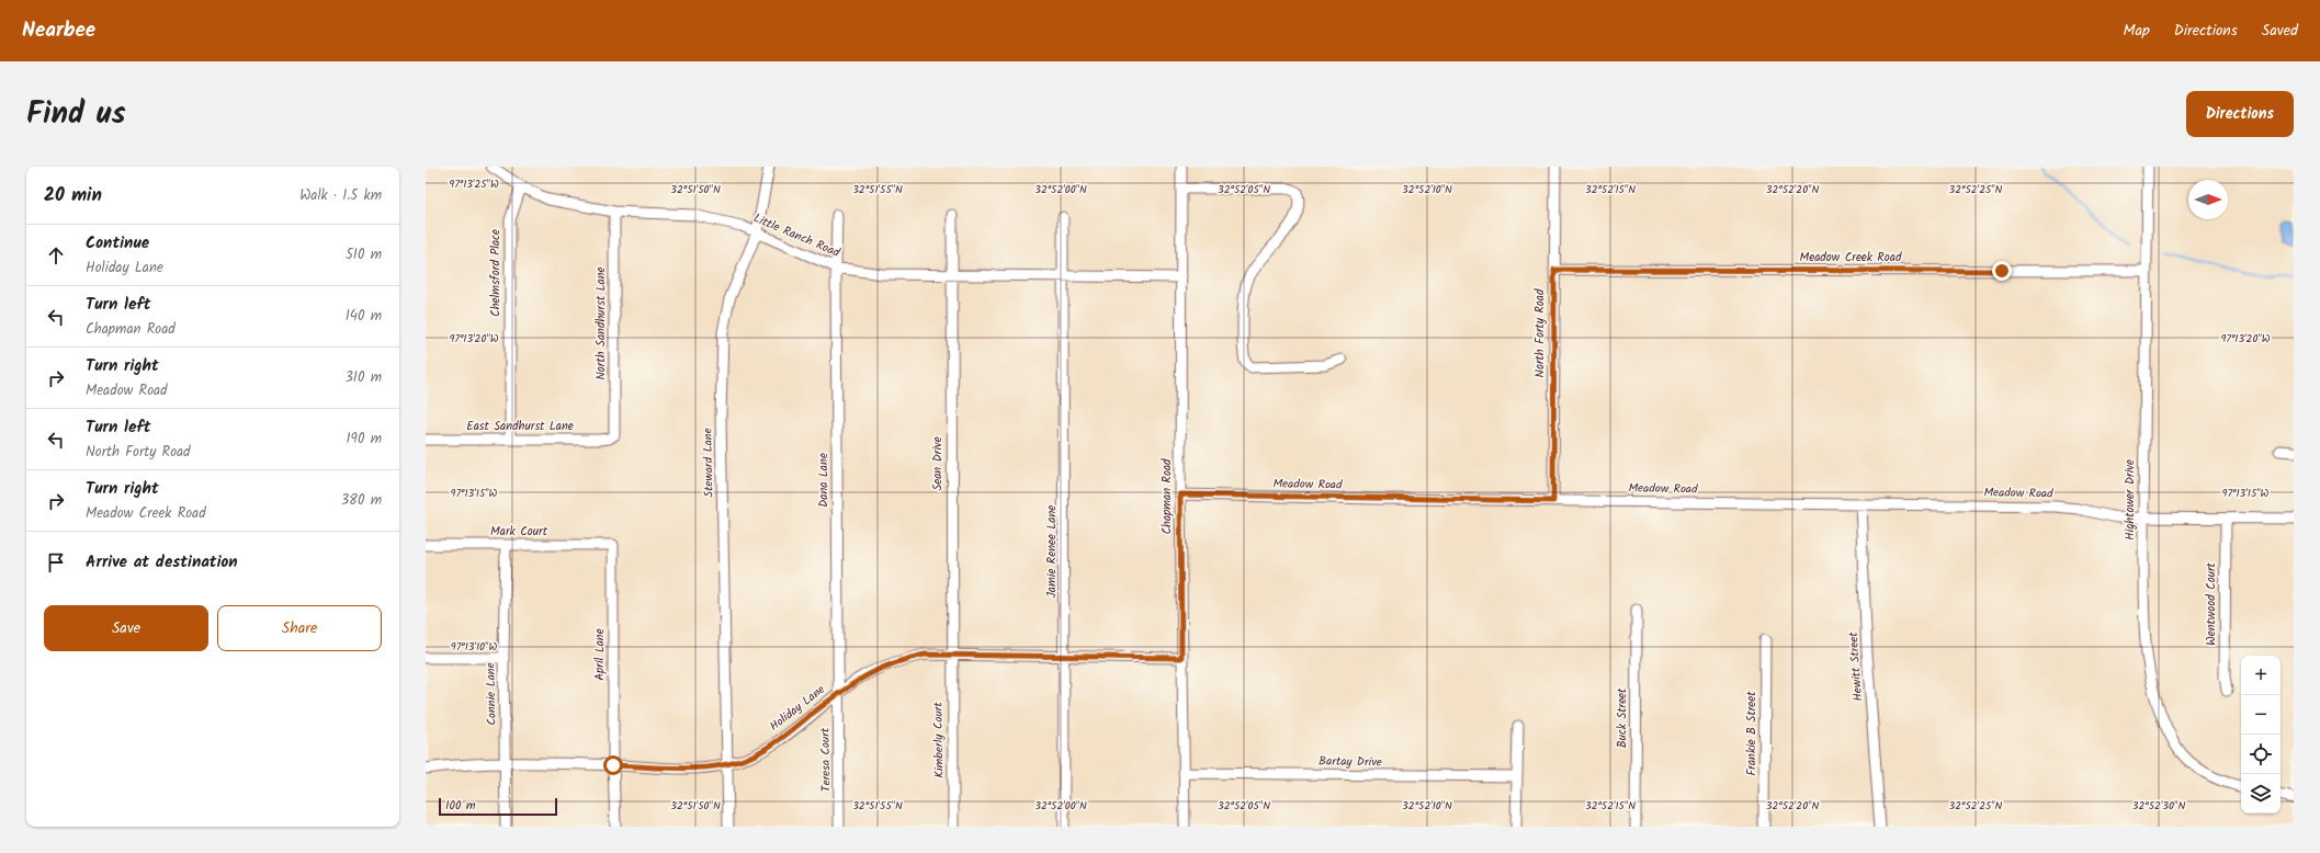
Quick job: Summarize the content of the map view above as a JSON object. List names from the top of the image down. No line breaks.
{"streets":{"street":["Little Ranch Road","Meadow Creek Road","Chelmsford Place","North Sandhurst Lane","North Forty Road","East Sandhurst Lane","Steward Lane","Sean Drive","Dana Lane","Meadow Road","Chapman Road","Hightower Drive","Mark Court","Jamie Renee Lane","Wentwood Court","April Lane","Hewitt Street","Connie Lane","Holiday Lane","Buck Street","Frankie B Street","Kimberly Court","Teresa Court","Bartay Drive"]},"crossings":[["Little Ranch Road","Chelmsford Place"],["Little Ranch Road","North Sandhurst Lane"],["Little Ranch Road","Steward Lane"],["Little Ranch Road","Sean Drive"],["Little Ranch Road","Dana Lane"],["Little Ranch Road","Chapman Road"],["Little Ranch Road","Jamie Renee Lane"],["Meadow Creek Road","North Forty Road"],["Meadow Creek Road","Hightower Drive"],["Chelmsford Place","East Sandhurst Lane"],["North Sandhurst Lane","East Sandhurst Lane"],["North Forty Road","Meadow Road"],["Steward Lane","Holiday Lane"],["Sean Drive","Holiday Lane"],["Sean Drive","Kimberly Court"],["Dana Lane","Holiday Lane"],["Dana Lane","Teresa Court"],["Meadow Road","Chapman Road"],["Meadow Road","Hightower Drive"],["Meadow Road","Hewitt Street"],["Chapman Road","Holiday Lane"],["Chapman Road","Bartay Drive"],["Mark Court","April Lane"],["Mark Court","Connie Lane"],["Jamie Renee Lane","Holiday Lane"],["April Lane","Holiday Lane"],["Connie Lane","Holiday Lane"],["Holiday Lane","Kimberly Court"],["Holiday Lane","Teresa Court"]],"scale_bar":"100 m","north":"right","page":{"header":"Nearbee","nav":["Map","Directions","Saved"],"title":"Find us","buttons":["Directions",["Save","Share"]],"heading":["20 min","Walk · 1.5 km"],"list":[["Continue","Holiday Lane","510 m"],["Turn left","Chapman Road","140 m"],["Turn right","Meadow Road","310 m"],["Turn left","North Forty Road","190 m"],["Turn right","Meadow Creek Road","380 m"],"Arrive at destination"],"map_buttons":["+","−"],"scale":"100 m"},"coordinates":["97°13'25\"W","32°51'50\"N","32°51'55\"N","32°52'00\"N","32°52'05\"N","32°52'10\"N","32°52'15\"N","32°52'20\"N","32°52'25\"N","97°13'20\"W","97°13'15\"W","97°13'10\"W","32°52'30\"N"]}
